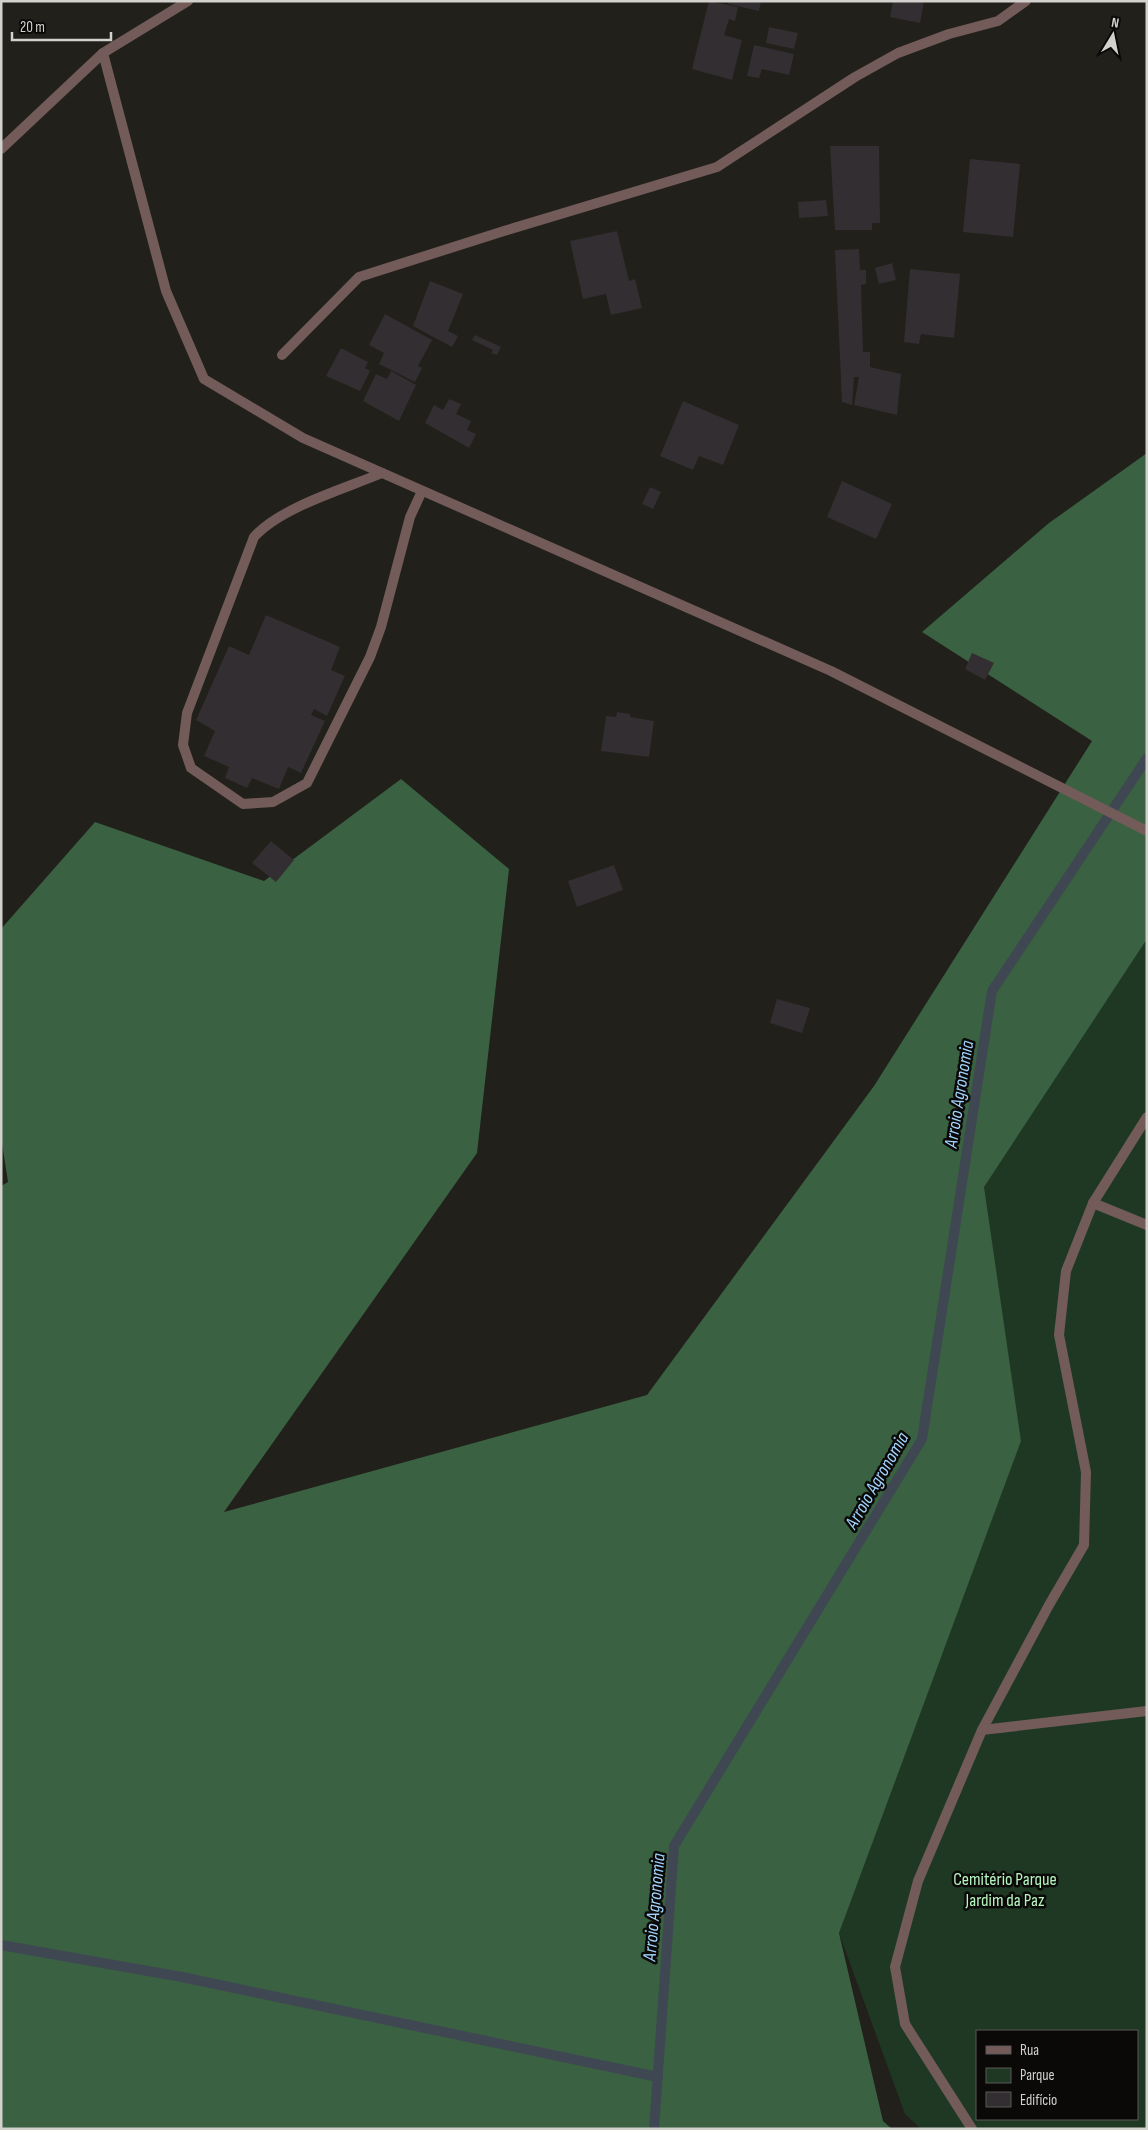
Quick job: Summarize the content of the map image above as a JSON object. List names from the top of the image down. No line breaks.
{"water":["Arroio Agronomia"],"parks":["Cemitério Parque Jardim da Paz"],"legend":["Rua","Parque","Edifício"],"scale_bar":"20 m","north":"top"}
